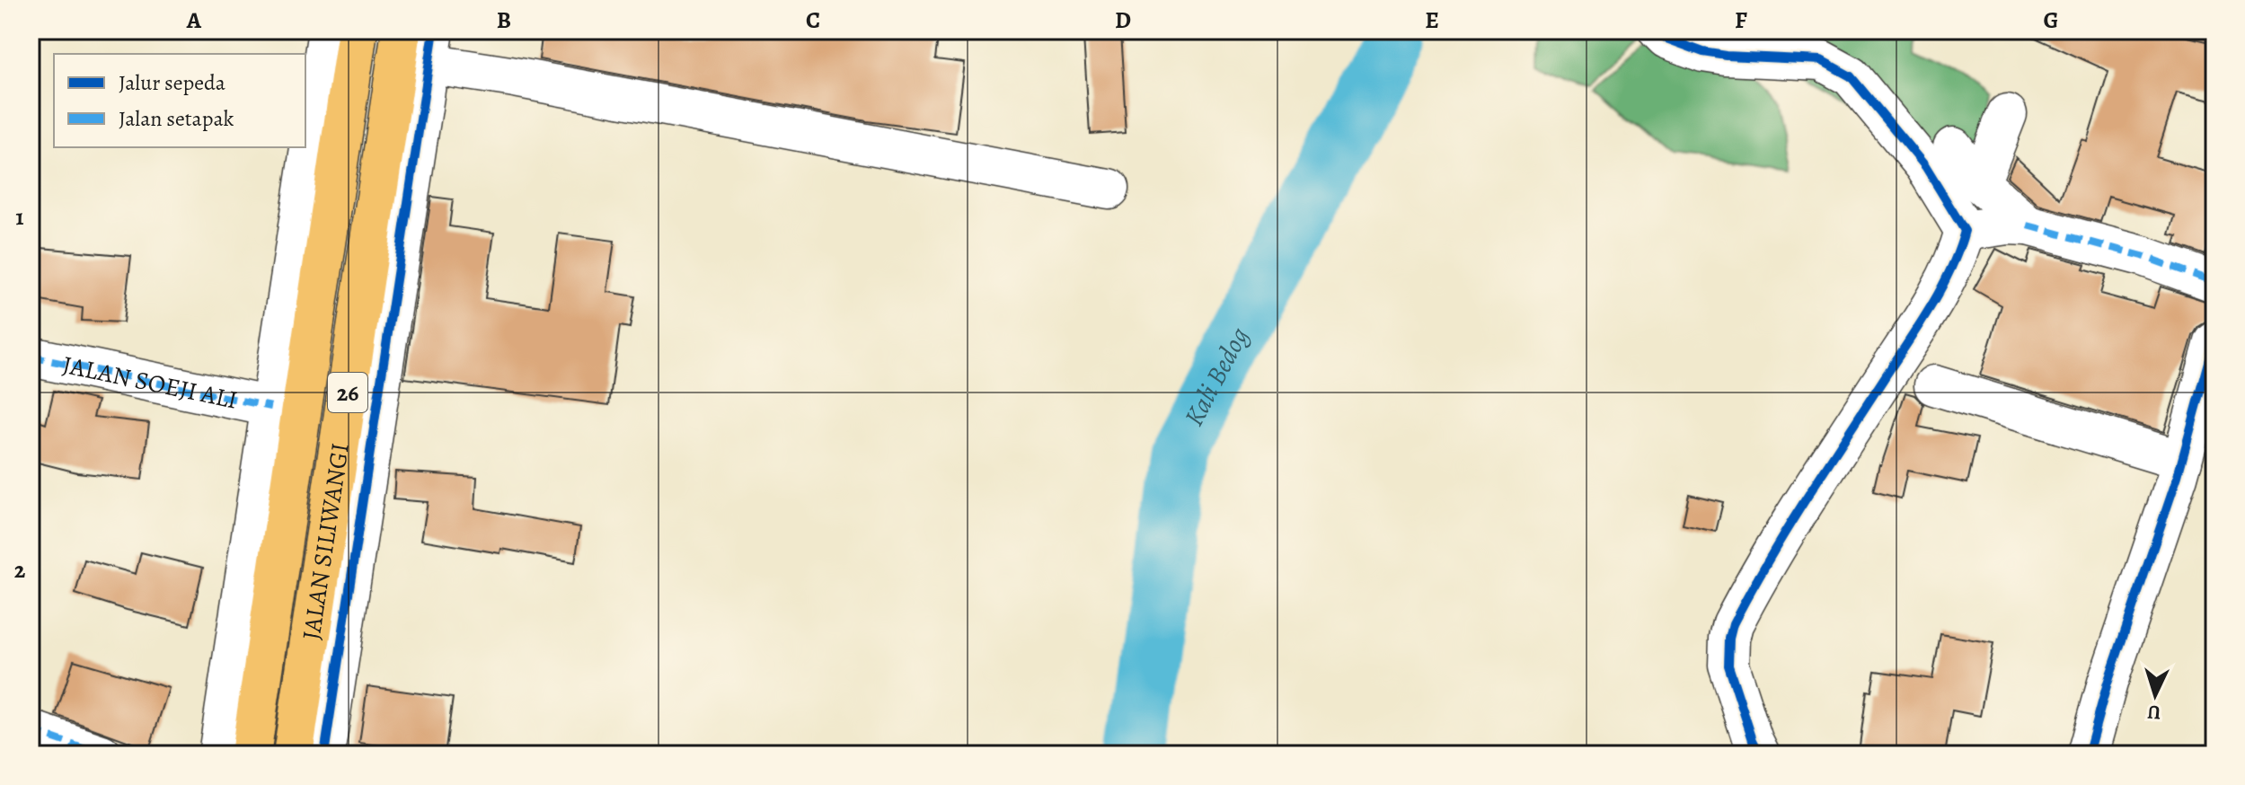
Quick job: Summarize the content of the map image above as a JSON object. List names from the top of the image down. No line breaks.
{"streets":{"highway":["26","JALAN SILIWANGI"],"street":["JALAN SOEJI ALI"]},"water":["Kali Bedog"],"legend":["Jalur sepeda","Jalan setapak"],"north":"bottom","grid":{"columns":["A","B","C","D","E","F","G"],"rows":["1","2"]}}
